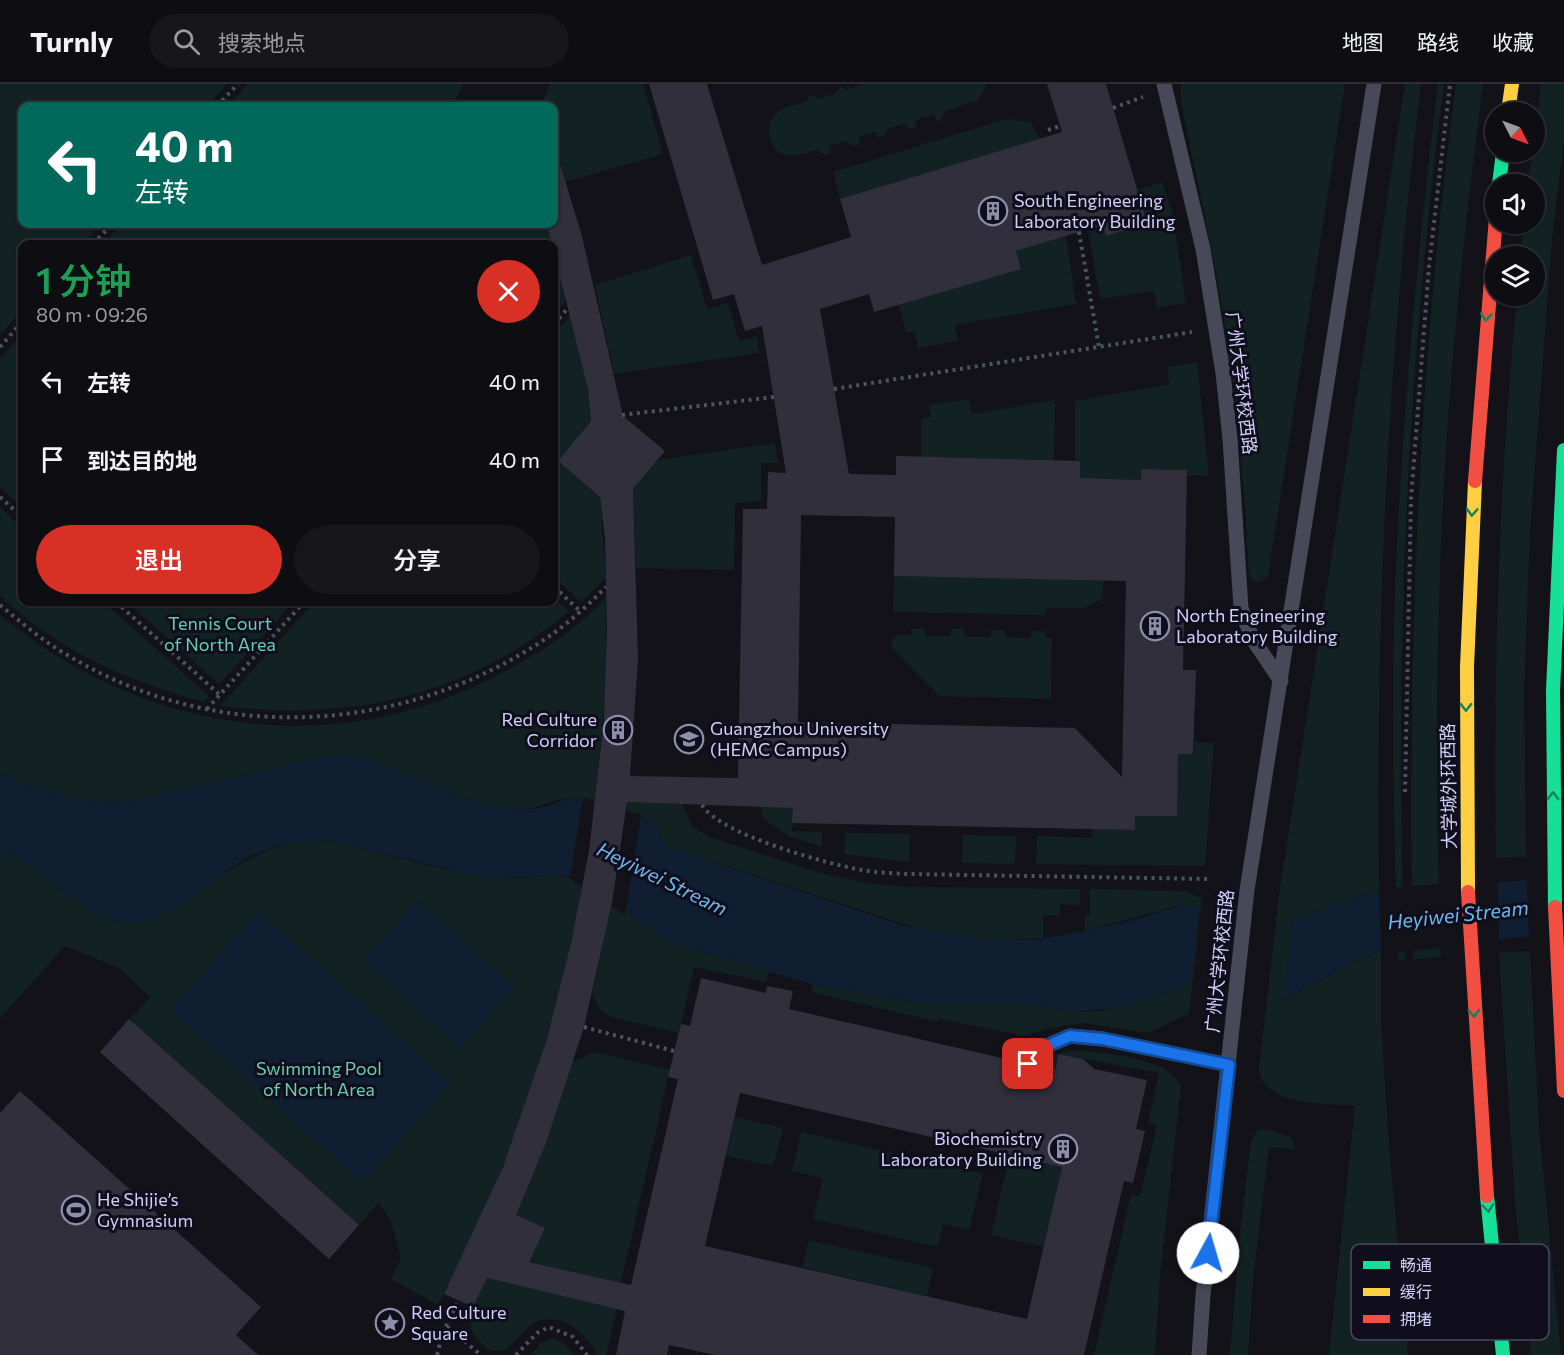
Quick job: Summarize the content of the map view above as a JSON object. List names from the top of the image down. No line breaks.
{"streets":{"main road":["大学城外环西路"],"lane":["广州大学环校西路"]},"water":["Heyiwei Stream"],"parks":["Tennis Court of North Area","Swimming Pool of North Area"],"places":{"building":["South Engineering Laboratory Building","North Engineering Laboratory Building","Red Culture Corridor","Biochemistry Laboratory Building"],"school or university":["Guangzhou University (HEMC Campus)"],"sports":["He Shijie’s Gymnasium"],"place":["Red Culture Square"]},"legend":["畅通","缓行","拥堵"],"north":"bottom right","page":{"header":"Turnly","search":"搜索地点","nav":["地图","路线","收藏"],"turn":["40 m","左转"],"heading":["1 分钟","80 m · 09:26"],"list":[{"name":"左转","value":"40 m"},{"name":"到达目的地","value":"40 m"}],"buttons":["退出","分享"]}}
